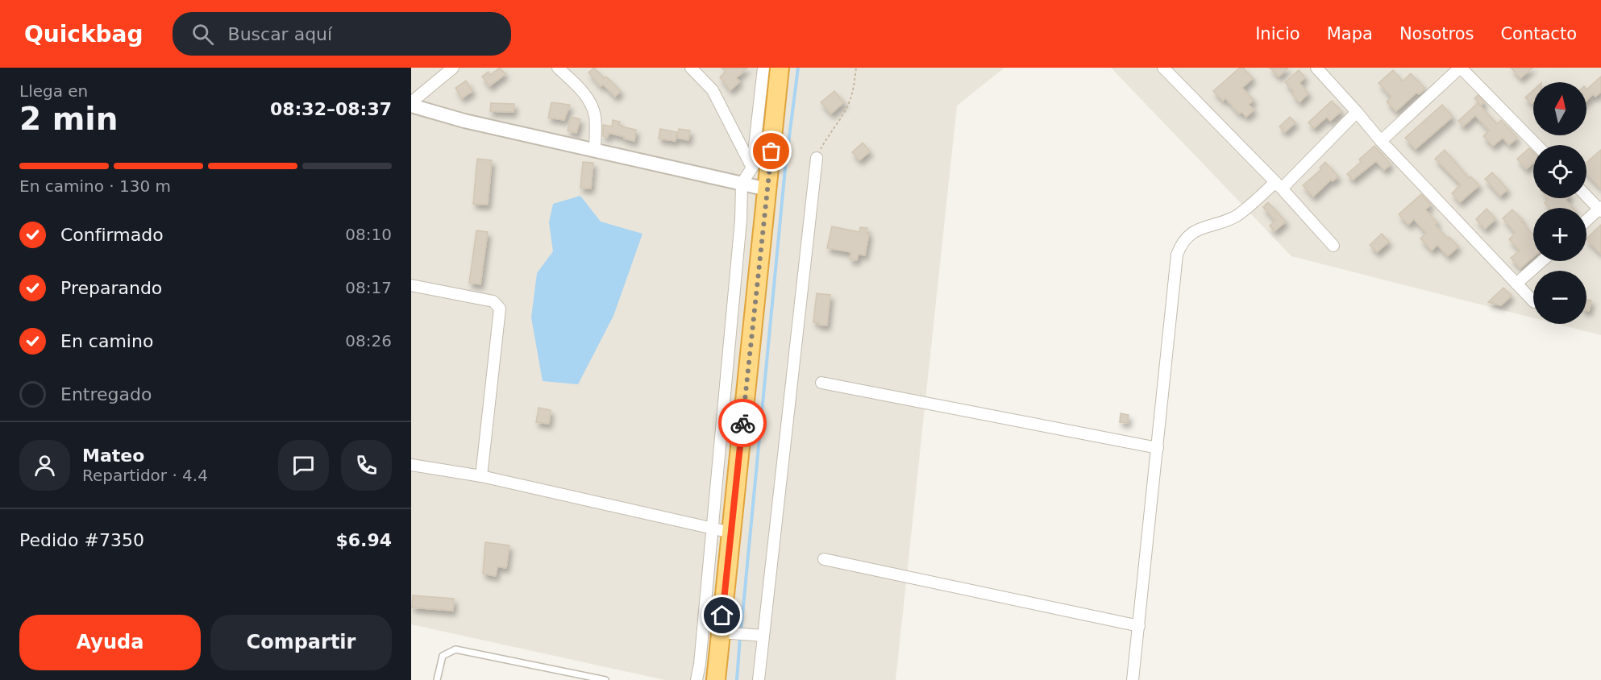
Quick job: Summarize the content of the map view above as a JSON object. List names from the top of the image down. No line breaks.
{"north":"top","page":{"header":"Quickbag","search":"Buscar aquí","nav":["Inicio","Mapa","Nosotros","Contacto"],"heading":["2 min","Llega en","08:32–08:37"],"panel":["Mateo","Repartidor · 4.4","Pedido #7350","$6.94"],"map_buttons":["+","−"],"bar":"En camino · 130 m","list":[["Confirmado","08:10"],["Preparando","08:17"],["En camino","08:26"],"Entregado"],"buttons":["Ayuda","Compartir"]}}
